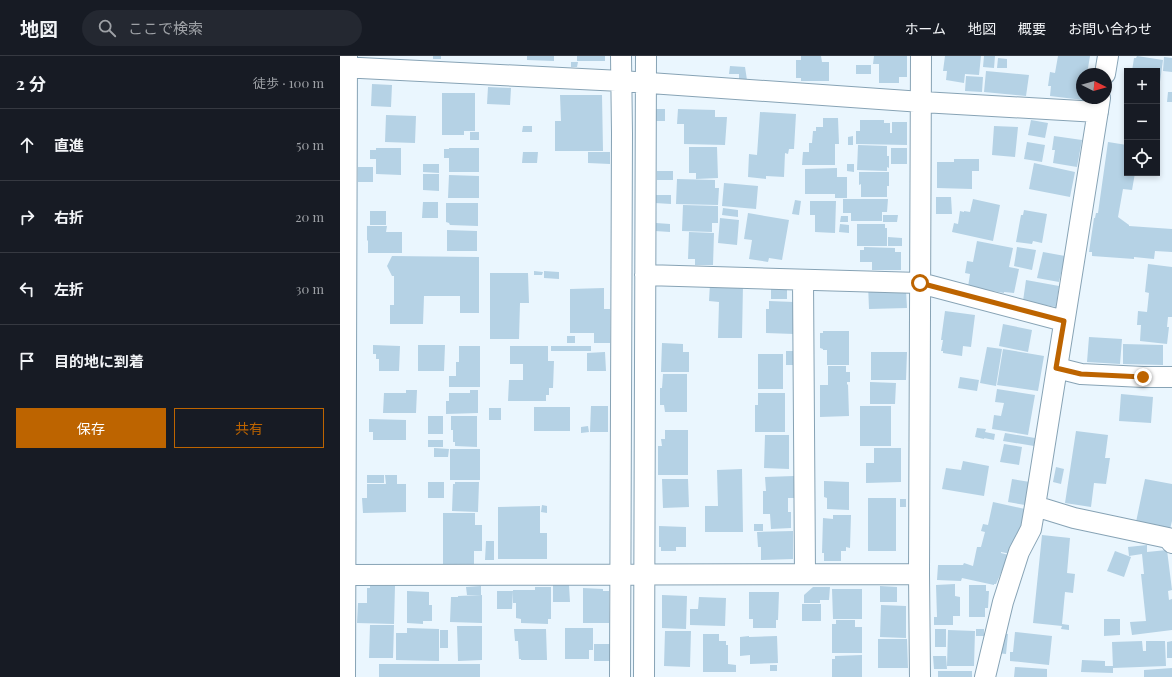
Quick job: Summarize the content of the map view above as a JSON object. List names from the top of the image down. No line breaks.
{"north":"right","page":{"header":"地図","search":"ここで検索","nav":["ホーム","地図","概要","お問い合わせ"],"heading":["2 分","徒歩 · 100 m"],"map_buttons":["+","−"],"list":[["直進","50 m"],["右折","20 m"],["左折","30 m"],"目的地に到着"],"buttons":["保存","共有"]}}
